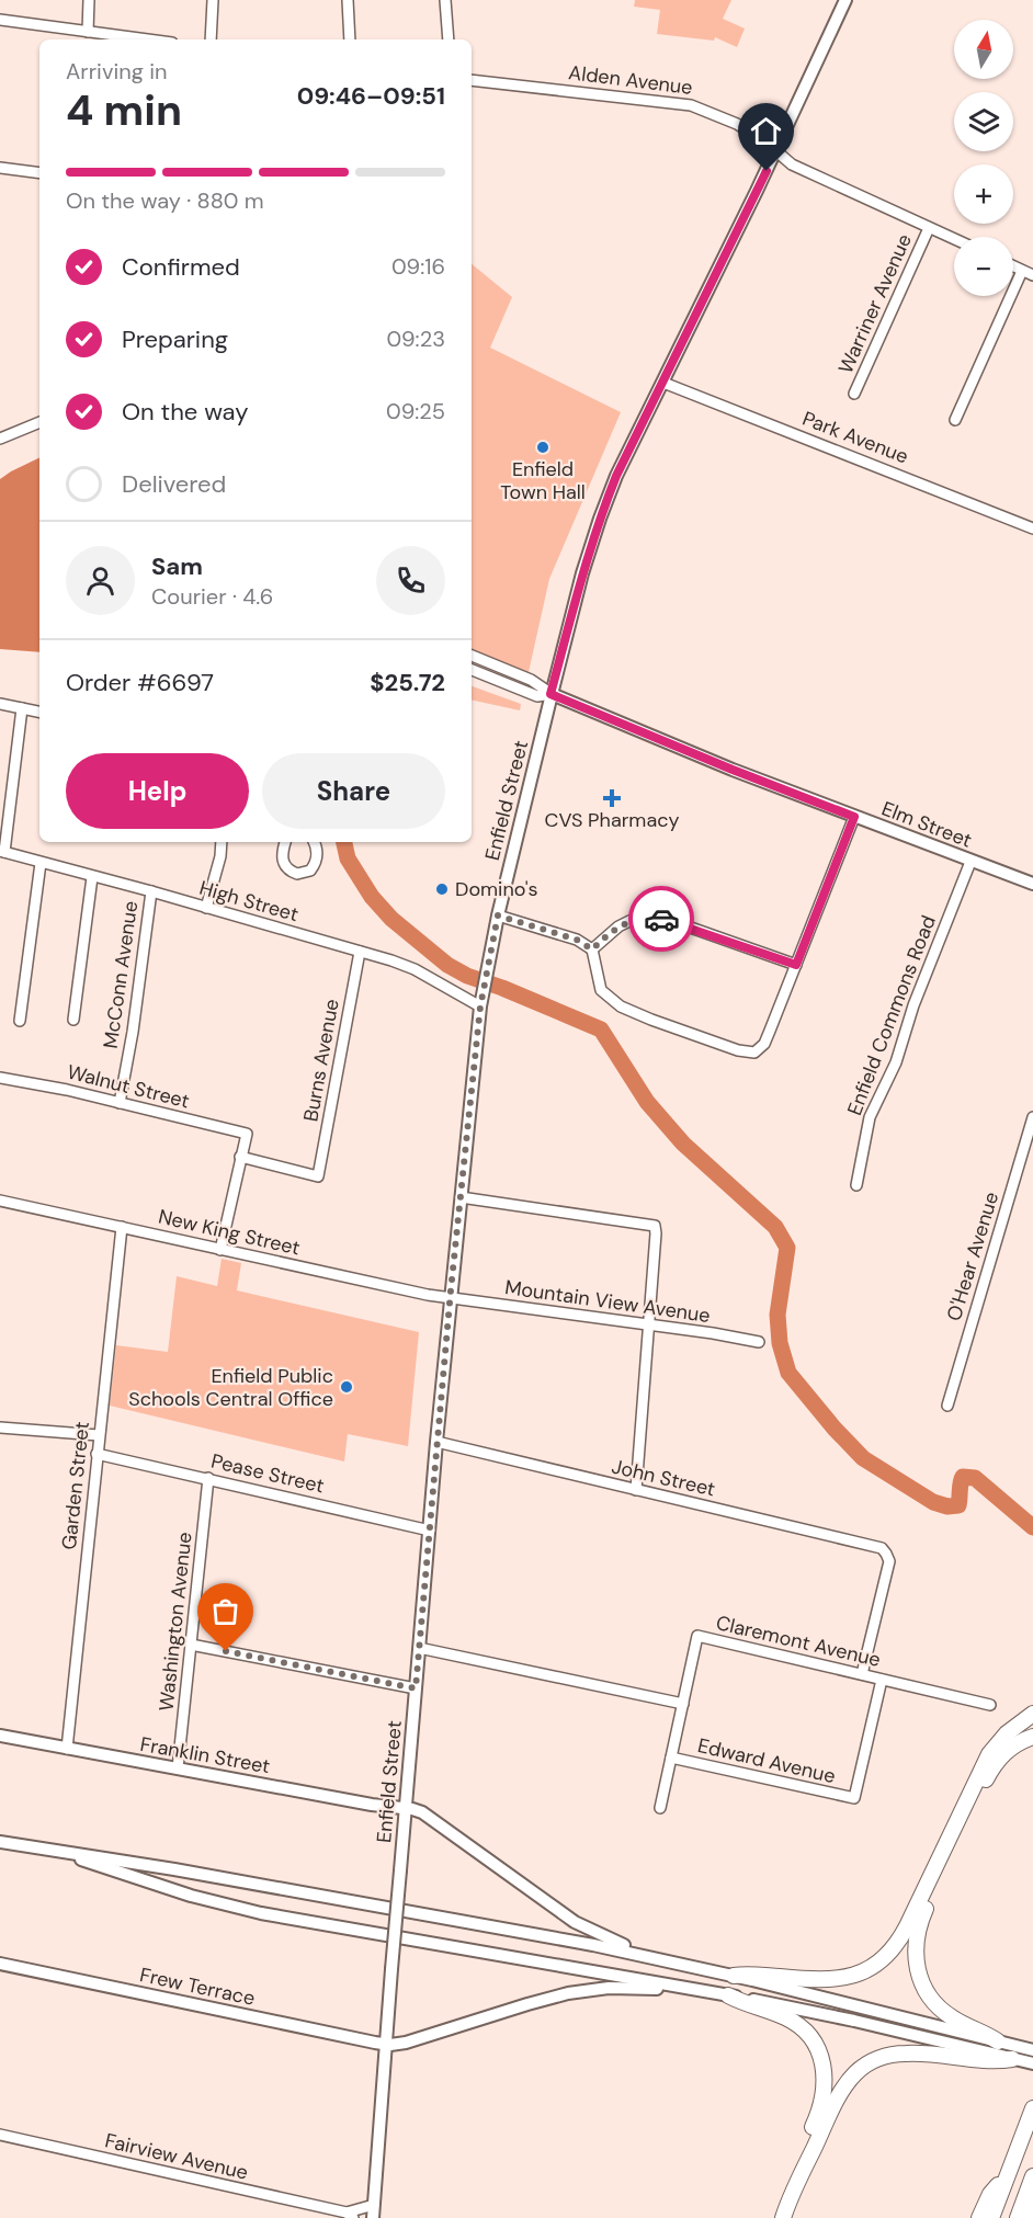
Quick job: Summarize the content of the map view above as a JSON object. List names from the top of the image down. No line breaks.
{"streets":{"main road":["Enfield Street","Elm Street","Franklin Street","Frew Terrace"],"street":["Alden Avenue","Warriner Avenue","Park Avenue","High Street","McConn Avenue","Enfield Commons Road","Burns Avenue","Walnut Street","New King Street","O'Hear Avenue","Mountain View Avenue","Pease Street","John Street","Garden Street","Washington Avenue","Claremont Avenue","Edward Avenue","Fairview Avenue"]},"crossings":[["Alden Avenue","Warriner Avenue"],["Alden Avenue","Enfield Street"],["Park Avenue","Enfield Street"],["Enfield Street","Elm Street"],["Enfield Street","High Street"],["Enfield Street","New King Street"],["Enfield Street","Mountain View Avenue"],["Enfield Street","Pease Street"],["Enfield Street","John Street"],["Enfield Street","Franklin Street"],["Enfield Street","Frew Terrace"],["Enfield Street","Fairview Avenue"],["Elm Street","Enfield Commons Road"],["High Street","McConn Avenue"],["High Street","Burns Avenue"],["McConn Avenue","Walnut Street"],["Burns Avenue","Walnut Street"],["New King Street","Mountain View Avenue"],["New King Street","Garden Street"],["Pease Street","Garden Street"],["Pease Street","Washington Avenue"],["John Street","Claremont Avenue"],["Garden Street","Franklin Street"],["Washington Avenue","Franklin Street"],["Claremont Avenue","Edward Avenue"]],"places":{"other":["Enfield Town Hall","Domino's","Enfield Public Schools Central Office"],"health":["CVS Pharmacy"]},"north":"top","page":{"map_buttons":["+","−"],"heading":["4 min","Arriving in","09:46–09:51"],"panel":["Sam","Courier · 4.6","Order #6697","$25.72"],"bar":"On the way · 880 m","list":[["Confirmed","09:16"],["Preparing","09:23"],["On the way","09:25"],"Delivered"],"buttons":["Help","Share"]}}
